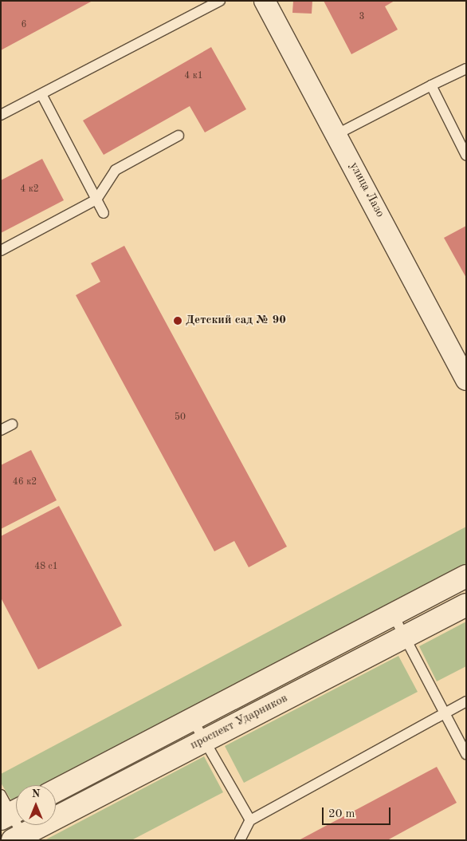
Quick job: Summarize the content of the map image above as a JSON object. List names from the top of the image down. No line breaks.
{"streets":{"street":["улица Лазо","проспект Ударников"]},"places":["Детский сад № 90"],"house_numbers":["3","6","4 к1","4 к2","50","46 к2","48 с1"],"scale_bar":"20 m","north":"top"}
